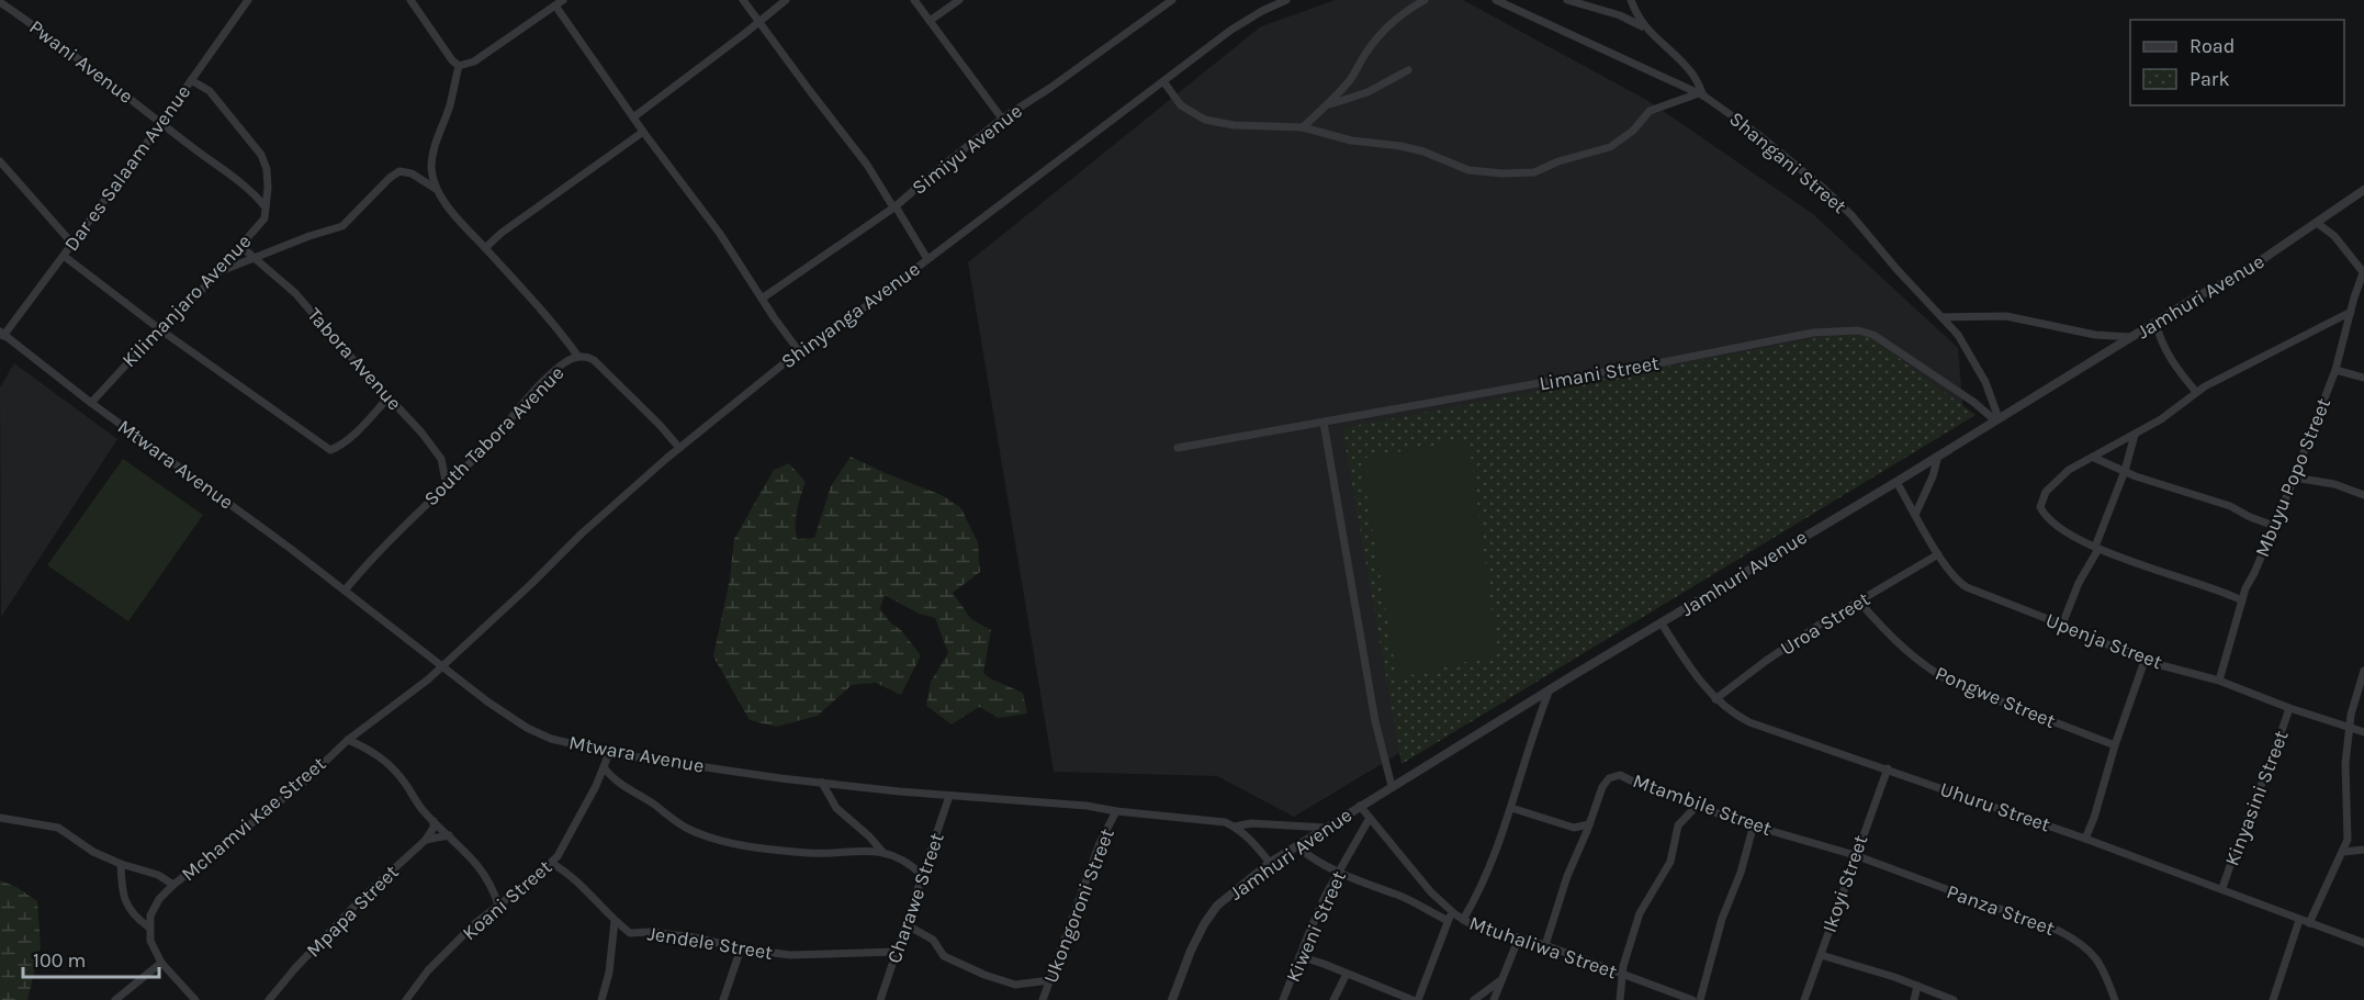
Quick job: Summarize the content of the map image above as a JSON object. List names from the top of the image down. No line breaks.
{"streets":{"street":["Pwani Avenue","Simiyu Avenue","Shangani Street","Dar es Salaam Avenue","Jamhuri Avenue","Kilimanjaro Avenue","Shinyanga Avenue","Tabora Avenue","Limani Street","South Tabora Avenue","Mtwara Avenue","Mbuyu Popo Street","Uroa Street","Upenja Street","Pongwe Street","Kinyasini Street","Mtambile Street","Uhuru Street","Mchamvi Kae Street","Ikoyi Street","Charawe Street","Koani Street","Ukongoroni Street","Panza Street","Mpapa Street","Kiweni Street","Jendele Street","Mtuhaliwa Street"]},"crossings":[["Pwani Avenue","Dar es Salaam Avenue"],["Shangani Street","Jamhuri Avenue"],["Shangani Street","Limani Street"],["Dar es Salaam Avenue","Mtwara Avenue"],["Jamhuri Avenue","Limani Street"],["Jamhuri Avenue","Mtwara Avenue"],["Jamhuri Avenue","Upenja Street"],["Jamhuri Avenue","Uhuru Street"],["Jamhuri Avenue","Mtuhaliwa Street"],["Kilimanjaro Avenue","Tabora Avenue"],["Kilimanjaro Avenue","Mtwara Avenue"],["Shinyanga Avenue","South Tabora Avenue"],["Shinyanga Avenue","Mtwara Avenue"],["Shinyanga Avenue","Mchamvi Kae Street"],["Tabora Avenue","South Tabora Avenue"],["South Tabora Avenue","Mtwara Avenue"],["Mtwara Avenue","Mchamvi Kae Street"],["Mtwara Avenue","Charawe Street"],["Mtwara Avenue","Koani Street"],["Mtwara Avenue","Ukongoroni Street"],["Mbuyu Popo Street","Upenja Street"],["Uroa Street","Upenja Street"],["Uroa Street","Pongwe Street"],["Uroa Street","Uhuru Street"],["Upenja Street","Kinyasini Street"],["Kinyasini Street","Uhuru Street"],["Mtambile Street","Ikoyi Street"],["Mtambile Street","Panza Street"],["Mtambile Street","Mtuhaliwa Street"],["Uhuru Street","Ikoyi Street"],["Ikoyi Street","Panza Street"],["Charawe Street","Jendele Street"],["Koani Street","Jendele Street"],["Kiweni Street","Mtuhaliwa Street"]],"legend":["Road","Park"],"scale_bar":"100 m"}
